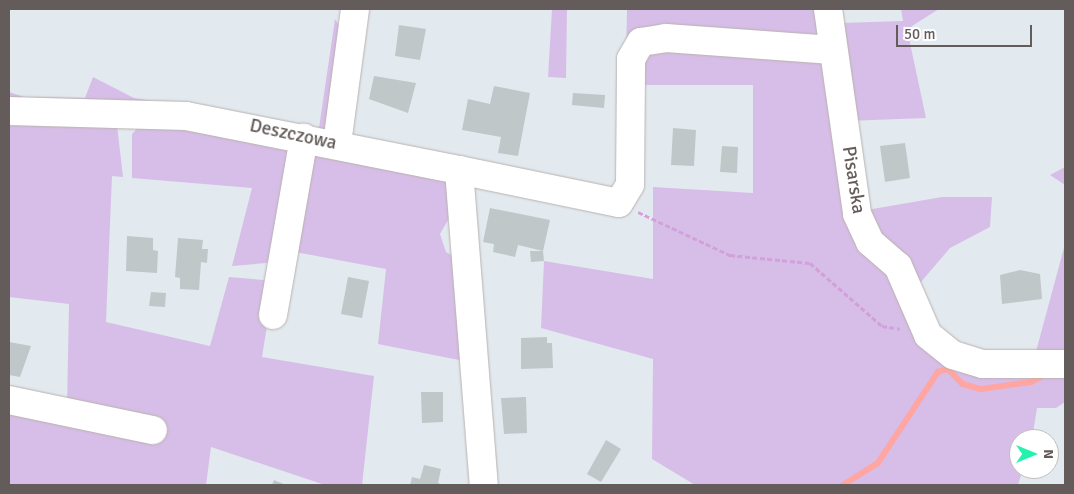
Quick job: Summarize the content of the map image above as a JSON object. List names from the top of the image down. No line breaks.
{"streets":{"street":["Deszczowa","Pisarska"]},"scale_bar":"50 m","north":"right"}
